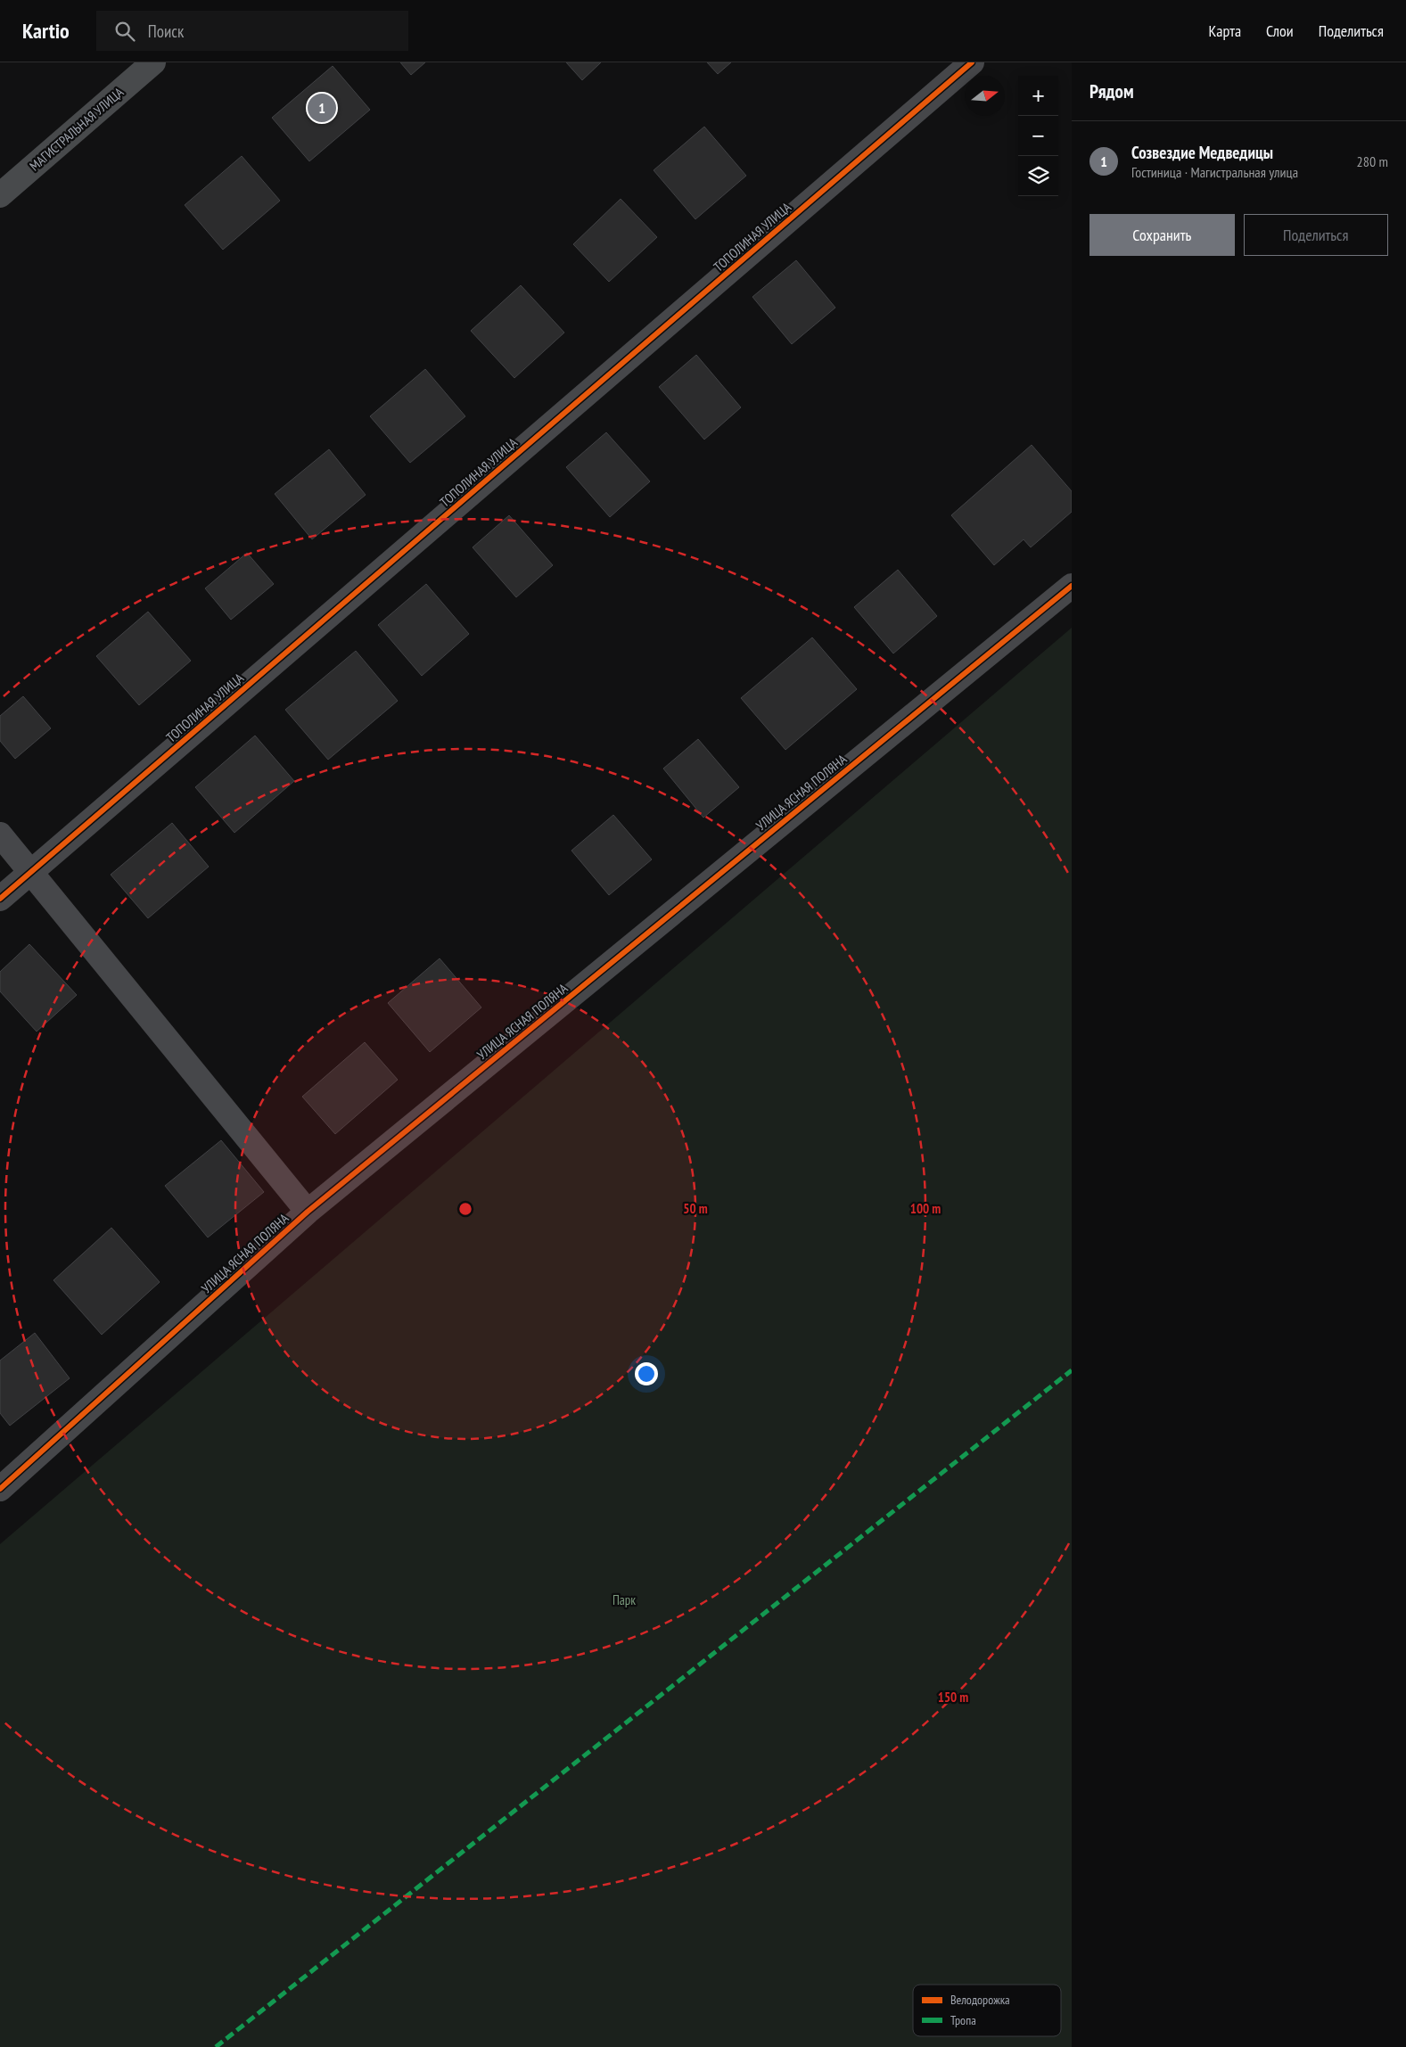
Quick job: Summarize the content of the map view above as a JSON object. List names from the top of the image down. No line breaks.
{"streets":{"main road":["МАГИСТРАЛЬНАЯ УЛИЦА"],"street":["ТОПОЛИНАЯ УЛИЦА","УЛИЦА ЯСНАЯ ПОЛЯНА"]},"parks":["Парк"],"legend":["Велодорожка","Тропа"],"north":"right","page":{"header":"Kartio","search":"Поиск","nav":["Карта","Слои","Поделиться"],"heading":"Рядом","map_buttons":["+","−"],"pins":"1","list":[{"mark":"1","name":"Созвездие Медведицы","note":"Гостиница · Магистральная улица","value":"280 m"}],"buttons":["Сохранить","Поделиться"]},"rings":["50 m","100 m","150 m"]}
